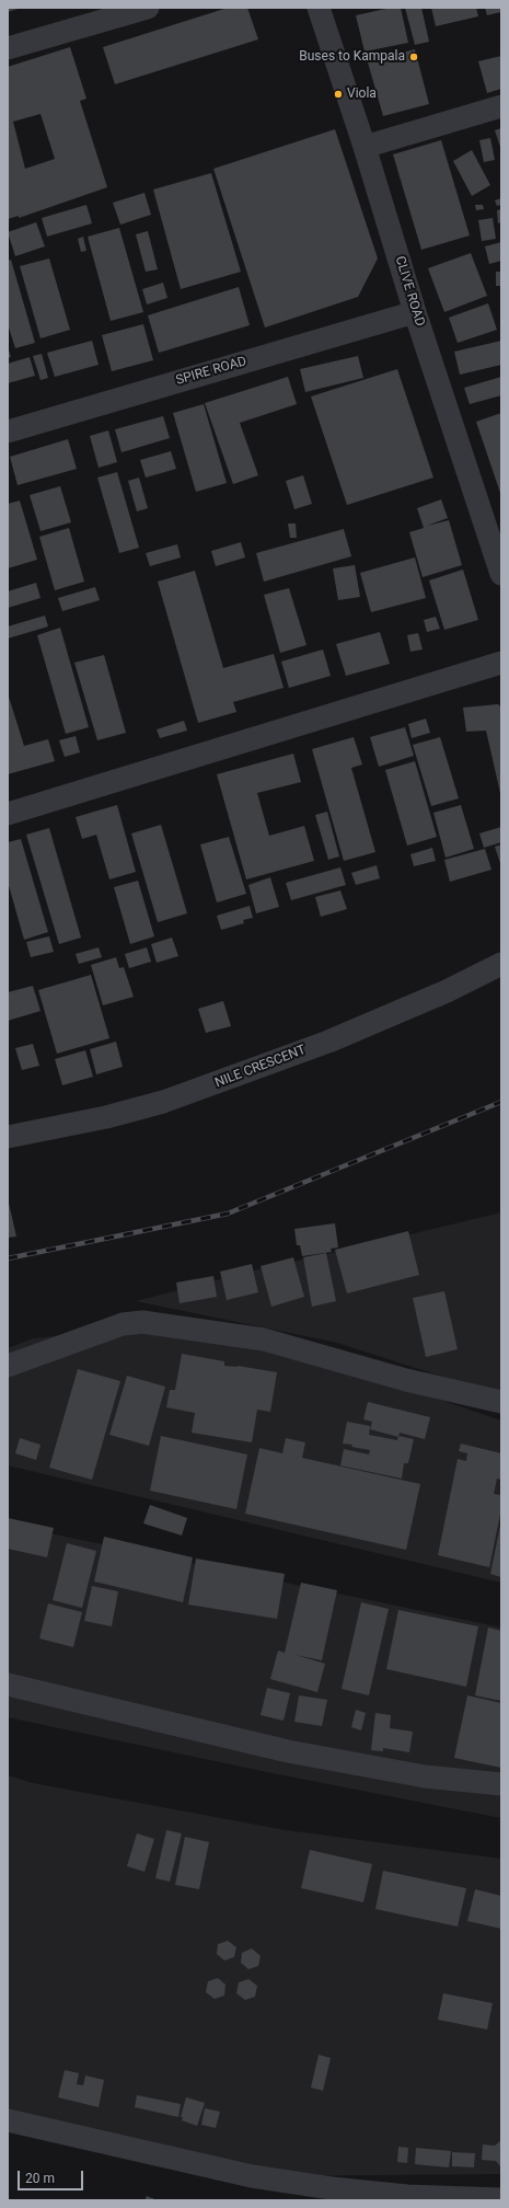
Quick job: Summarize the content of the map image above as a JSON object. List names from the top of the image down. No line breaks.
{"streets":{"street":["CLIVE ROAD","SPIRE ROAD","NILE CRESCENT"]},"crossings":[["CLIVE ROAD","SPIRE ROAD"]],"places":["Buses to Kampala","Viola"],"scale_bar":"20 m"}
